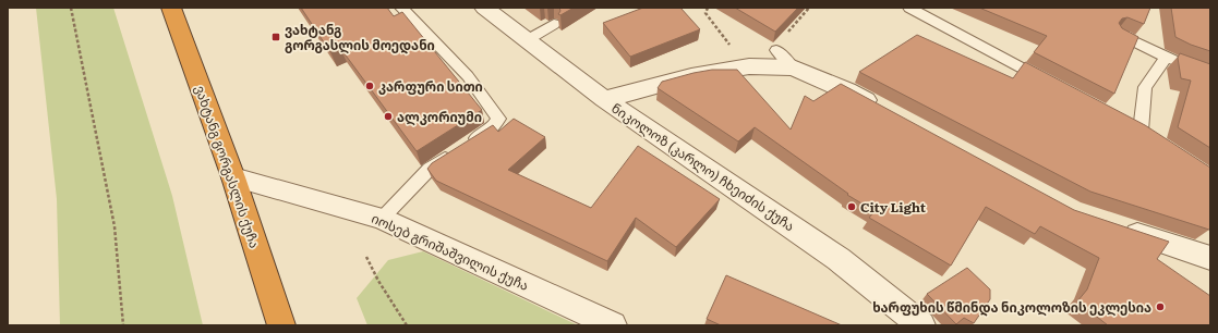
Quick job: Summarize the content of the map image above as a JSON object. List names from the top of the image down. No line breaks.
{"streets":{"highway":["ვახტანგ გორგასლის ქუჩა"],"street":["ნიკოლოზ (კარლო) ჩხეიძის ქუჩა","იოსებ გრიშაშვილის ქუჩა"]},"crossings":[["ვახტანგ გორგასლის ქუჩა","იოსებ გრიშაშვილის ქუჩა"]],"places":{"transit":["ვახტანგ გორგასლის მოედანი"],"other":["კარფური სითი","ალკორიუმი","City Light","ხარფუხის წმინდა ნიკოლოზის ეკლესია"]}}
